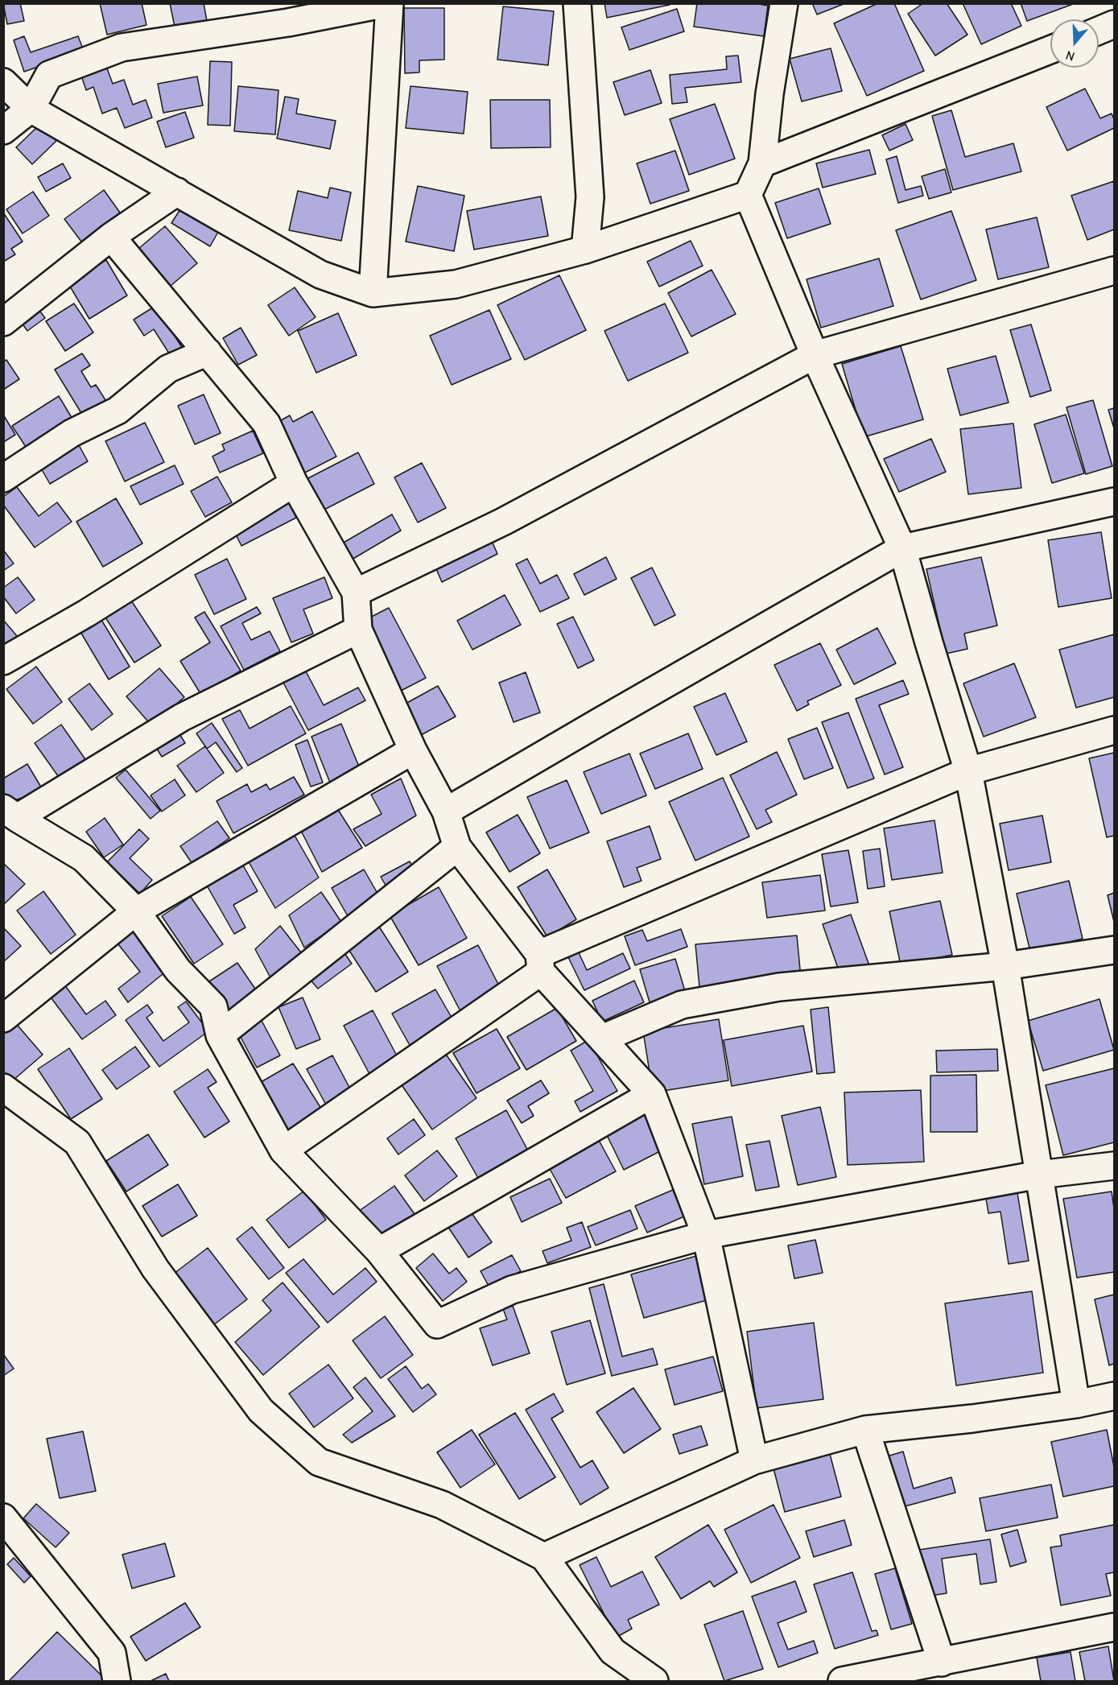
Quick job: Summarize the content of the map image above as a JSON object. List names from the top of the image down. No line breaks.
{"north":"bottom"}
